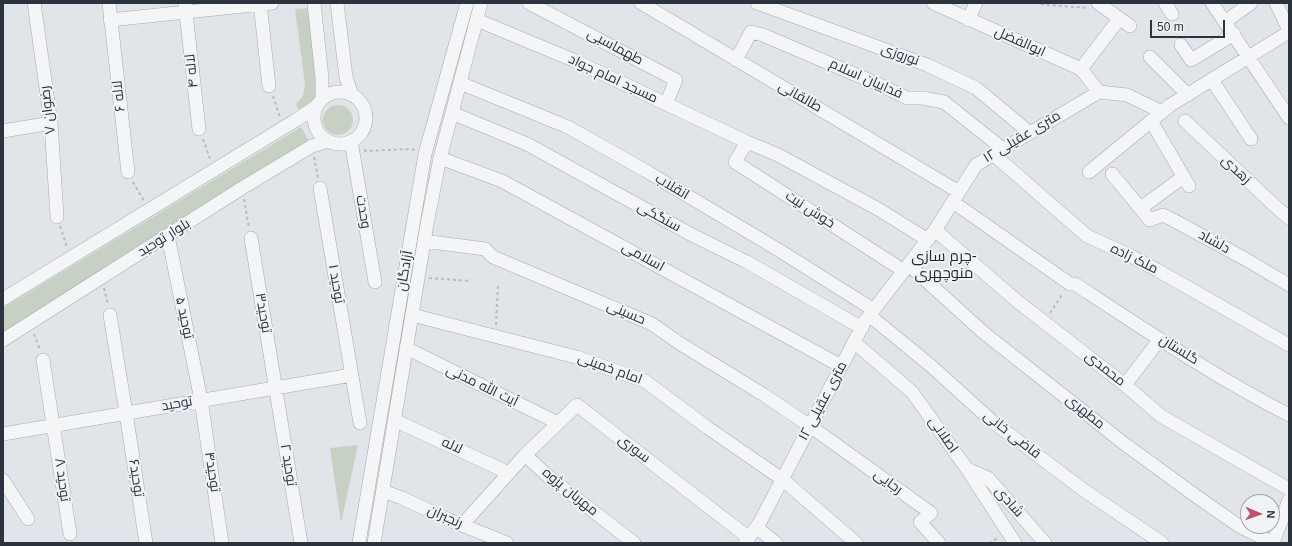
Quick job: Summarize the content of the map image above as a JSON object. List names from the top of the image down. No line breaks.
{"streets":{"street":["ابوالفضل","طهماسبی","نوروزی","لاله ۴","مسجد امام جواد","فداییان اسلام","لاله ۶","طالقانی","رضوان ۷","۱۲ متری عقیلی","زهدی","انقلاب","خوش نیت","وحدت","سنگکی","بلوار توحید","دلشاد","اسلامی","ملک زاده","آزادگان","توحید ۱","توحید۳","حسینی","توحید ۵","گلستان","امام خمینی","محمدی","آیت الله مدنی","توحید","مطهری","اصلانی","قاضی خانی","لاله","سوری","توحید ۲","توحید۴","توحید۶","توحید ۸","رجایی","مهربان پژوه","شادی","رنجبران"]},"crossings":[["ابوالفضل","۱۲ متری عقیلی"],["طهماسبی","مسجد امام جواد"],["نوروزی","۱۲ متری عقیلی"],["مسجد امام جواد","۱۲ متری عقیلی"],["مسجد امام جواد","خوش نیت"],["مسجد امام جواد","آزادگان"],["مسجد امام جواد","محمدی"],["فداییان اسلام","طالقانی"],["فداییان اسلام","۱۲ متری عقیلی"],["فداییان اسلام","ملک زاده"],["طالقانی","۱۲ متری عقیلی"],["طالقانی","گلستان"],["۱۲ متری عقیلی","انقلاب"],["۱۲ متری عقیلی","خوش نیت"],["۱۲ متری عقیلی","سنگکی"],["۱۲ متری عقیلی","اسلامی"],["۱۲ متری عقیلی","ملک زاده"],["۱۲ متری عقیلی","حسینی"],["۱۲ متری عقیلی","گلستان"],["۱۲ متری عقیلی","امام خمینی"],["۱۲ متری عقیلی","محمدی"],["۱۲ متری عقیلی","مطهری"],["۱۲ متری عقیلی","اصلانی"],["۱۲ متری عقیلی","قاضی خانی"],["۱۲ متری عقیلی","سوری"],["۱۲ متری عقیلی","رجایی"],["انقلاب","آزادگان"],["انقلاب","قاضی خانی"],["خوش نیت","مطهری"],["وحدت","بلوار توحید"],["سنگکی","آزادگان"],["بلوار توحید","توحید ۵"],["اسلامی","آزادگان"],["آزادگان","حسینی"],["آزادگان","امام خمینی"],["آزادگان","آیت الله مدنی"],["آزادگان","لاله"],["آزادگان","رنجبران"],["توحید ۱","توحید"],["توحید۳","توحید"],["توحید۳","توحید ۲"],["حسینی","رجایی"],["توحید ۵","توحید"],["توحید ۵","توحید۴"],["آیت الله مدنی","سوری"],["توحید","توحید ۲"],["توحید","توحید۴"],["توحید","توحید۶"],["توحید","توحید ۸"],["اصلانی","شادی"],["سوری","مهربان پژوه"]],"districts":["چرم سازی- منوچهری"],"scale_bar":"50 m","north":"right"}
